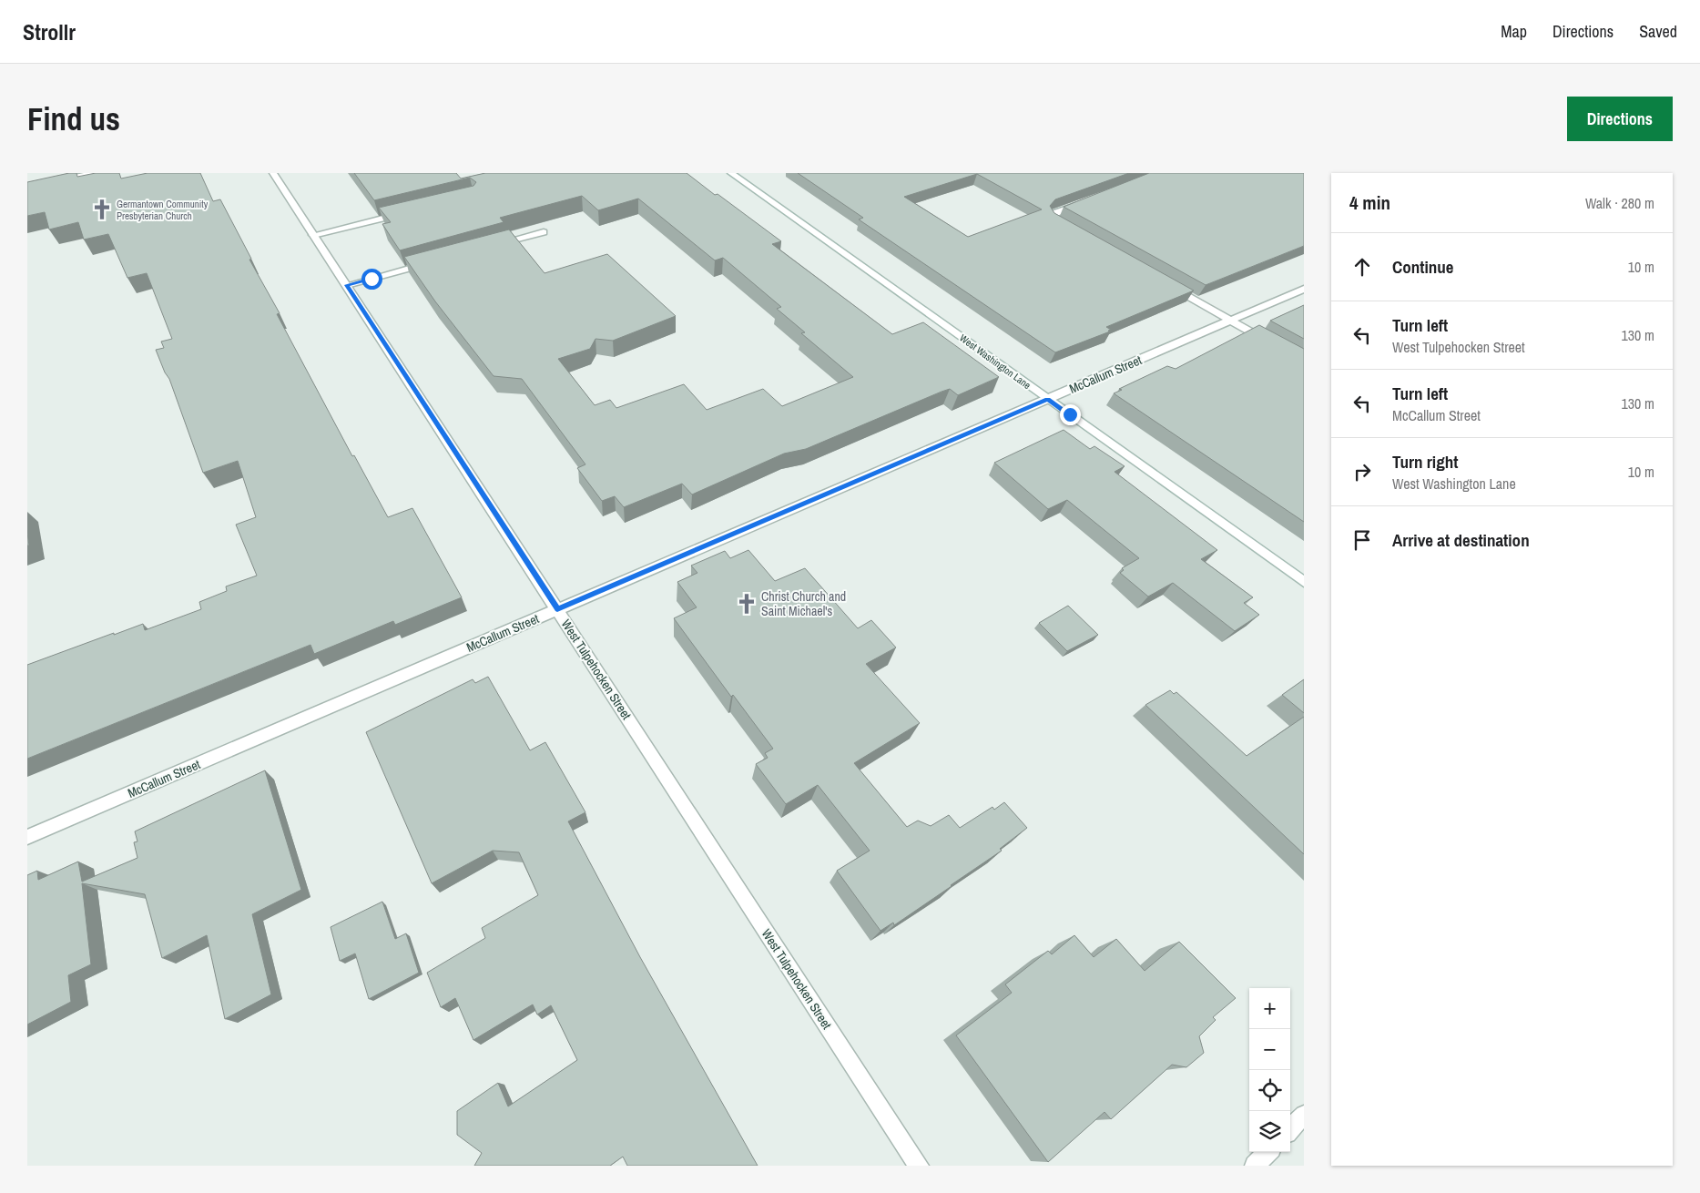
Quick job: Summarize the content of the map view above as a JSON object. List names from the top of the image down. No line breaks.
{"streets":{"street":["West Washington Lane","McCallum Street","West Tulpehocken Street"]},"crossings":[["West Washington Lane","McCallum Street"],["McCallum Street","West Tulpehocken Street"]],"places":{"church":["Germantown Community Presbyterian Church","Christ Church and Saint Michael's"]},"page":{"header":"Strollr","nav":["Map","Directions","Saved"],"buttons":"Directions","title":"Find us","heading":["4 min","Walk · 280 m"],"list":[["Continue","10 m"],["Turn left","West Tulpehocken Street","130 m"],["Turn left","McCallum Street","130 m"],["Turn right","West Washington Lane","10 m"],"Arrive at destination"],"map_buttons":["+","−"]}}
